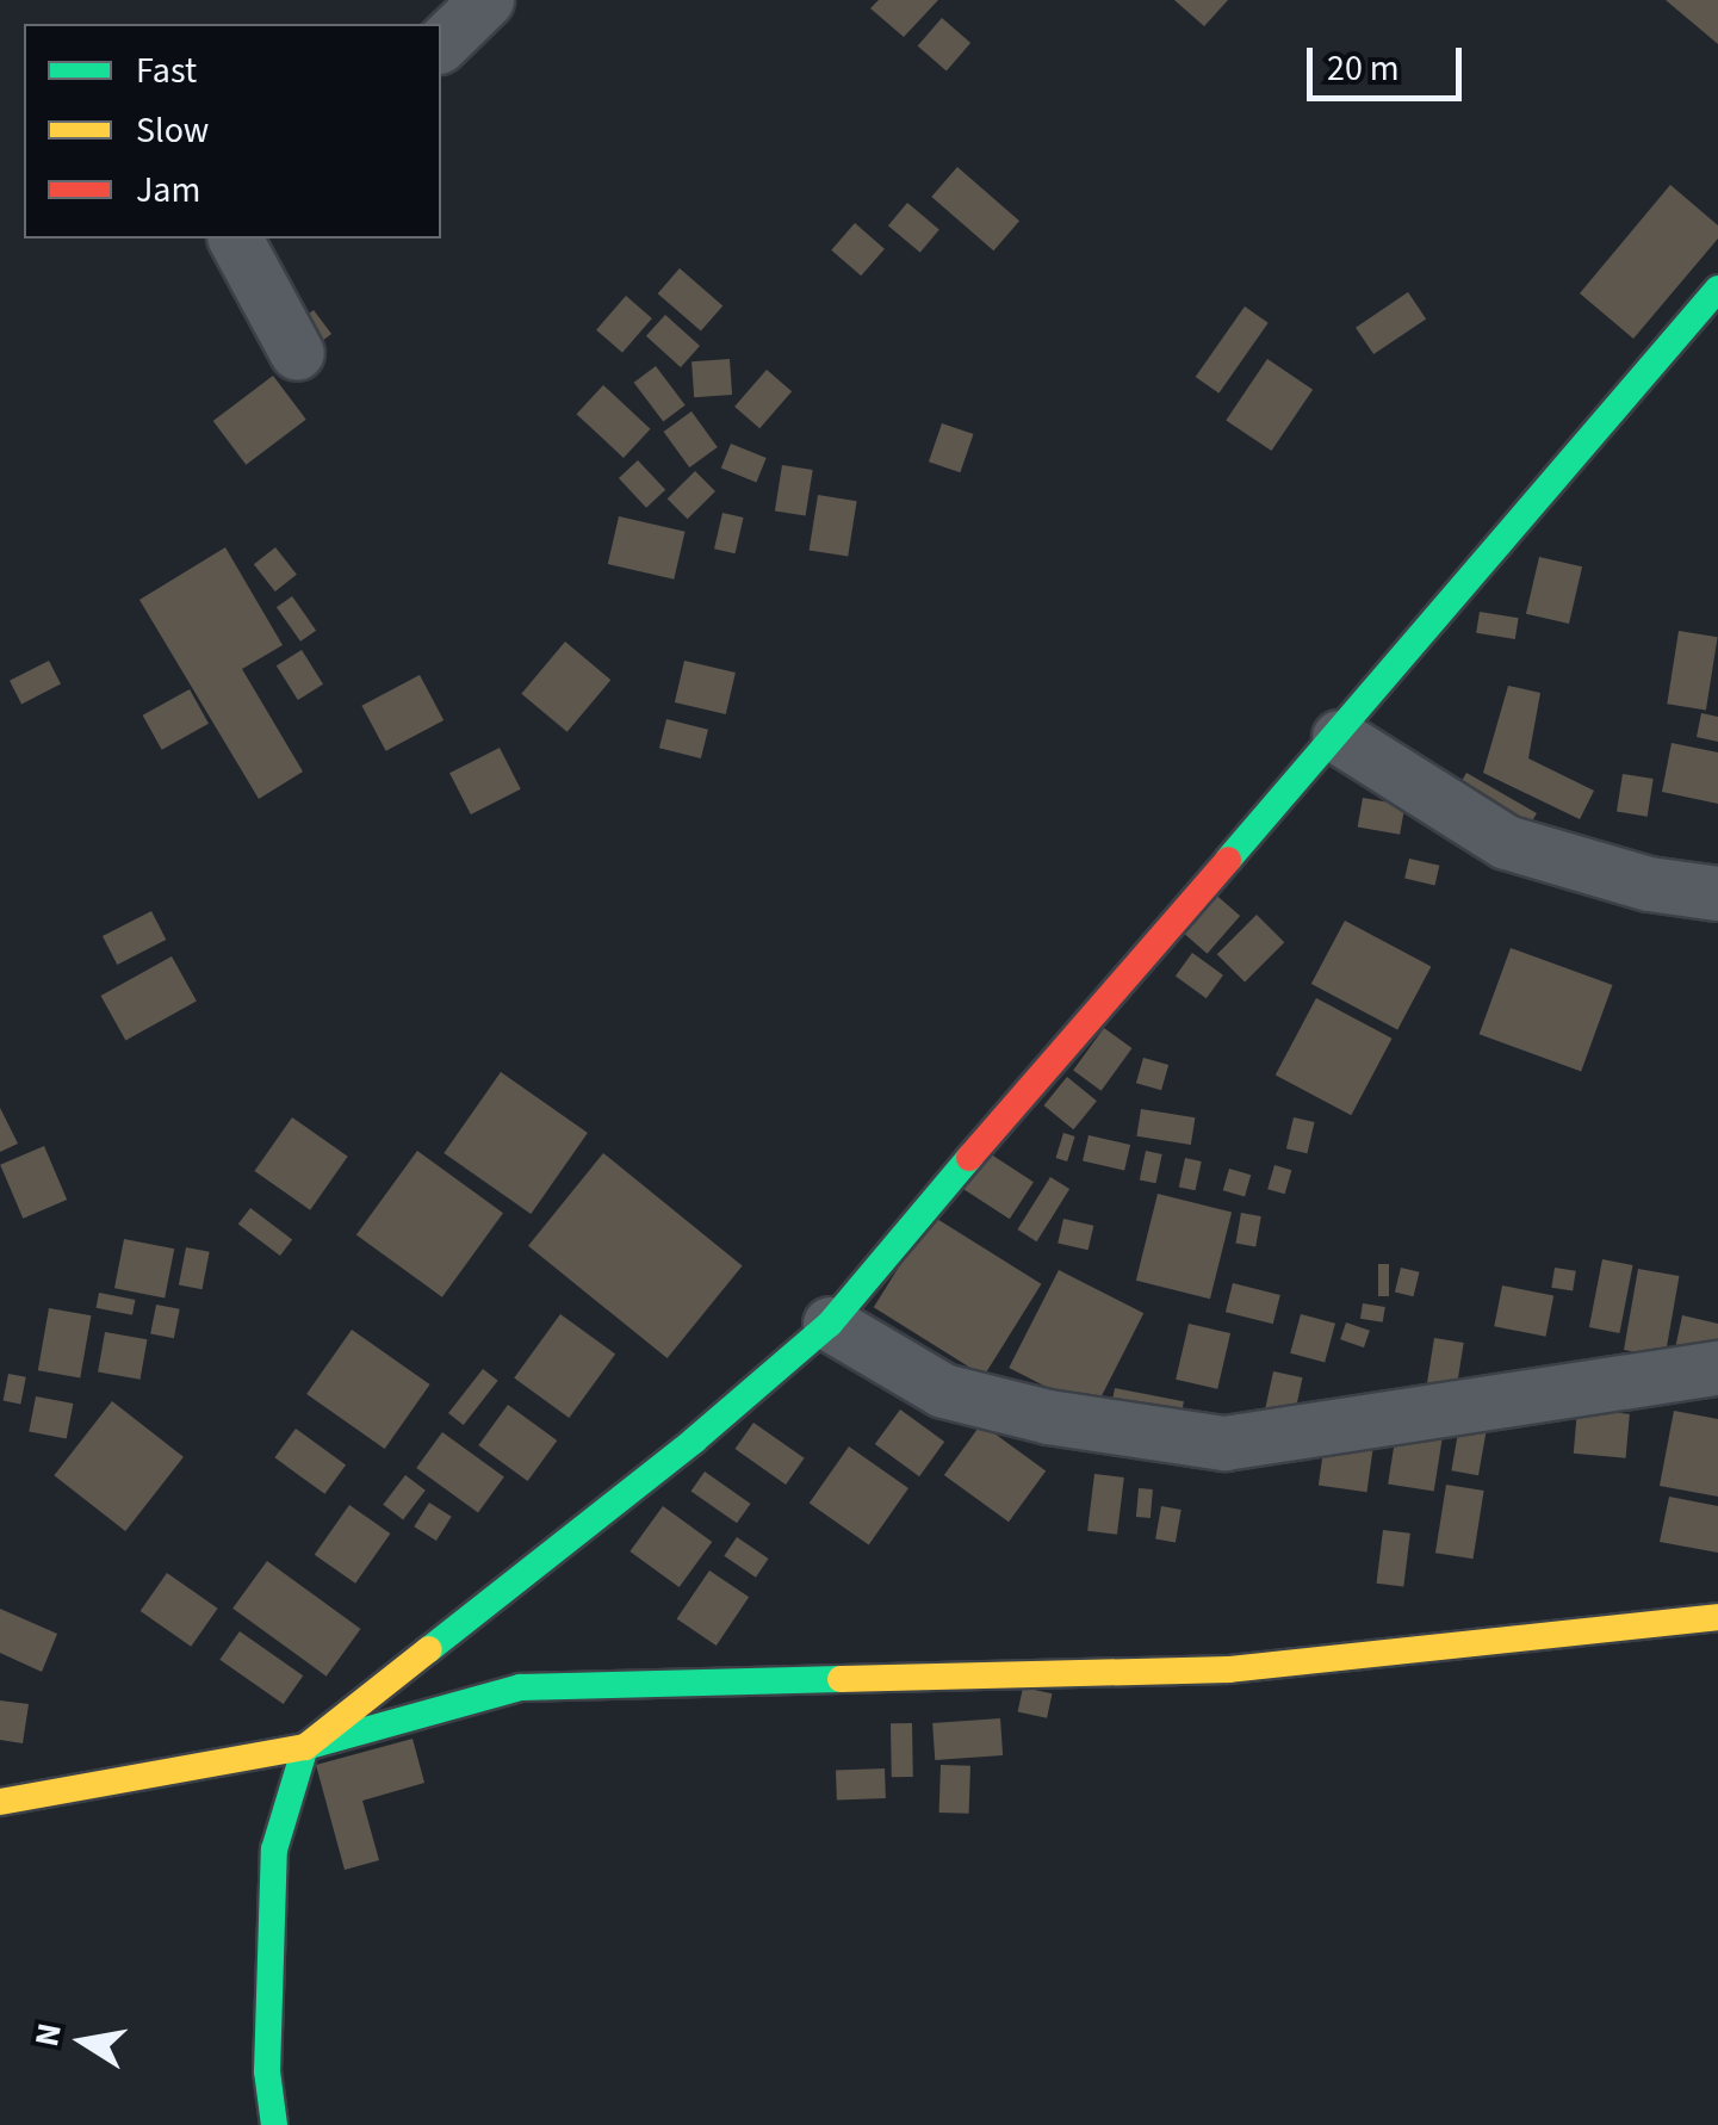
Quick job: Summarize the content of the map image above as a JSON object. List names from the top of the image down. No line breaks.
{"legend":["Fast","Slow","Jam"],"scale_bar":"20 m","north":"left"}
